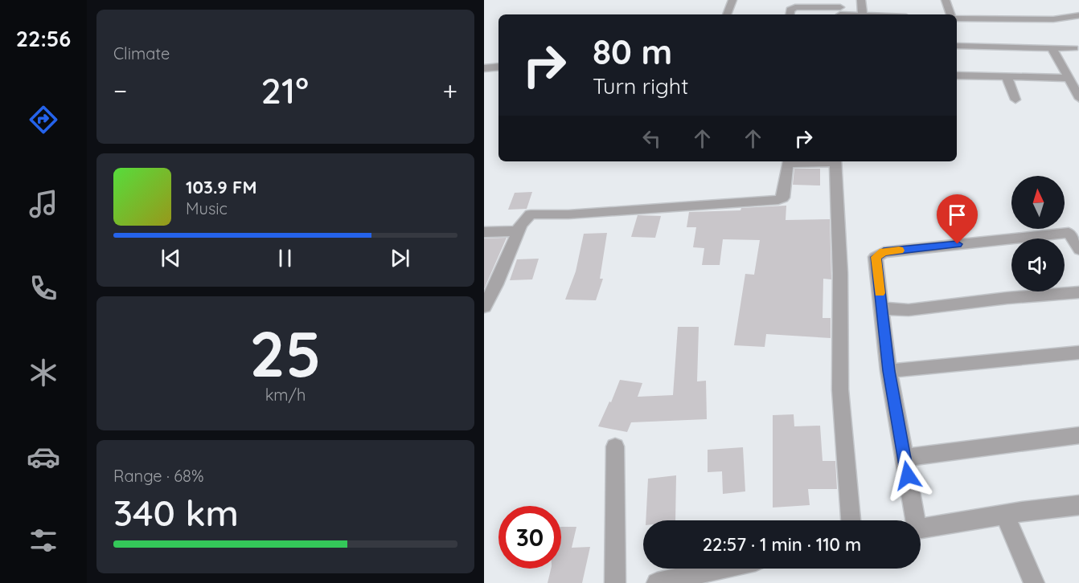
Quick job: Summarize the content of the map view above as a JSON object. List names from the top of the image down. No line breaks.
{"north":"top","page":{"tabs":"22:56","tile":["Climate",["25","km/h"],["Range · 68%","340 km"]],"turn":["80 m","Turn right"],"heat":["−","21°","+"],"song":["103.9 FM","Music"],"limit":"30","trip":"22:57 · 1 min · 110 m"}}
